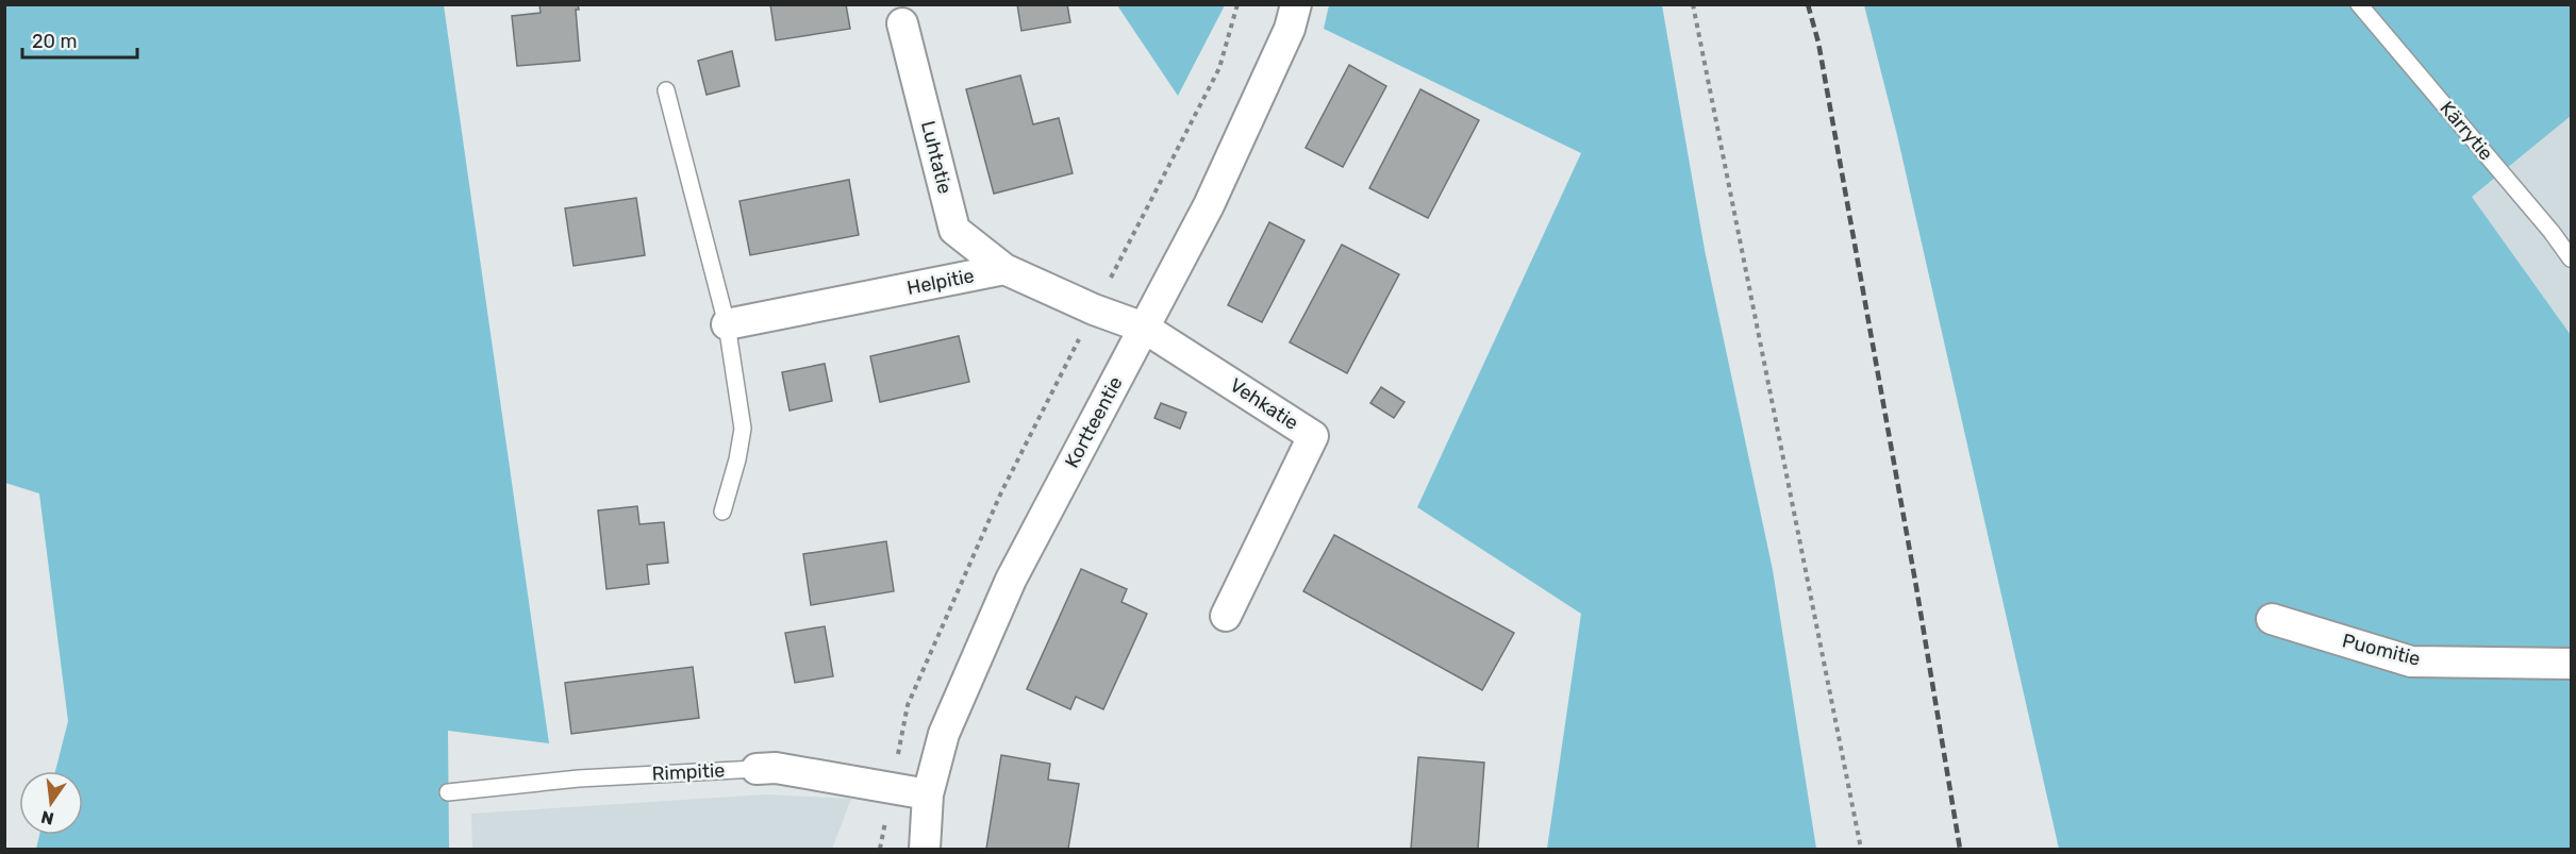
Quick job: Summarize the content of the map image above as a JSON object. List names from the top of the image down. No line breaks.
{"streets":{"street":["Luhtatie","Helpitie","Vehkatie","Kortteentie","Puomitie","Rimpitie"],"lane":["Kärrytie"]},"crossings":[["Luhtatie","Helpitie"],["Vehkatie","Kortteentie"],["Kortteentie","Rimpitie"]],"scale_bar":"20 m","north":"bottom"}
